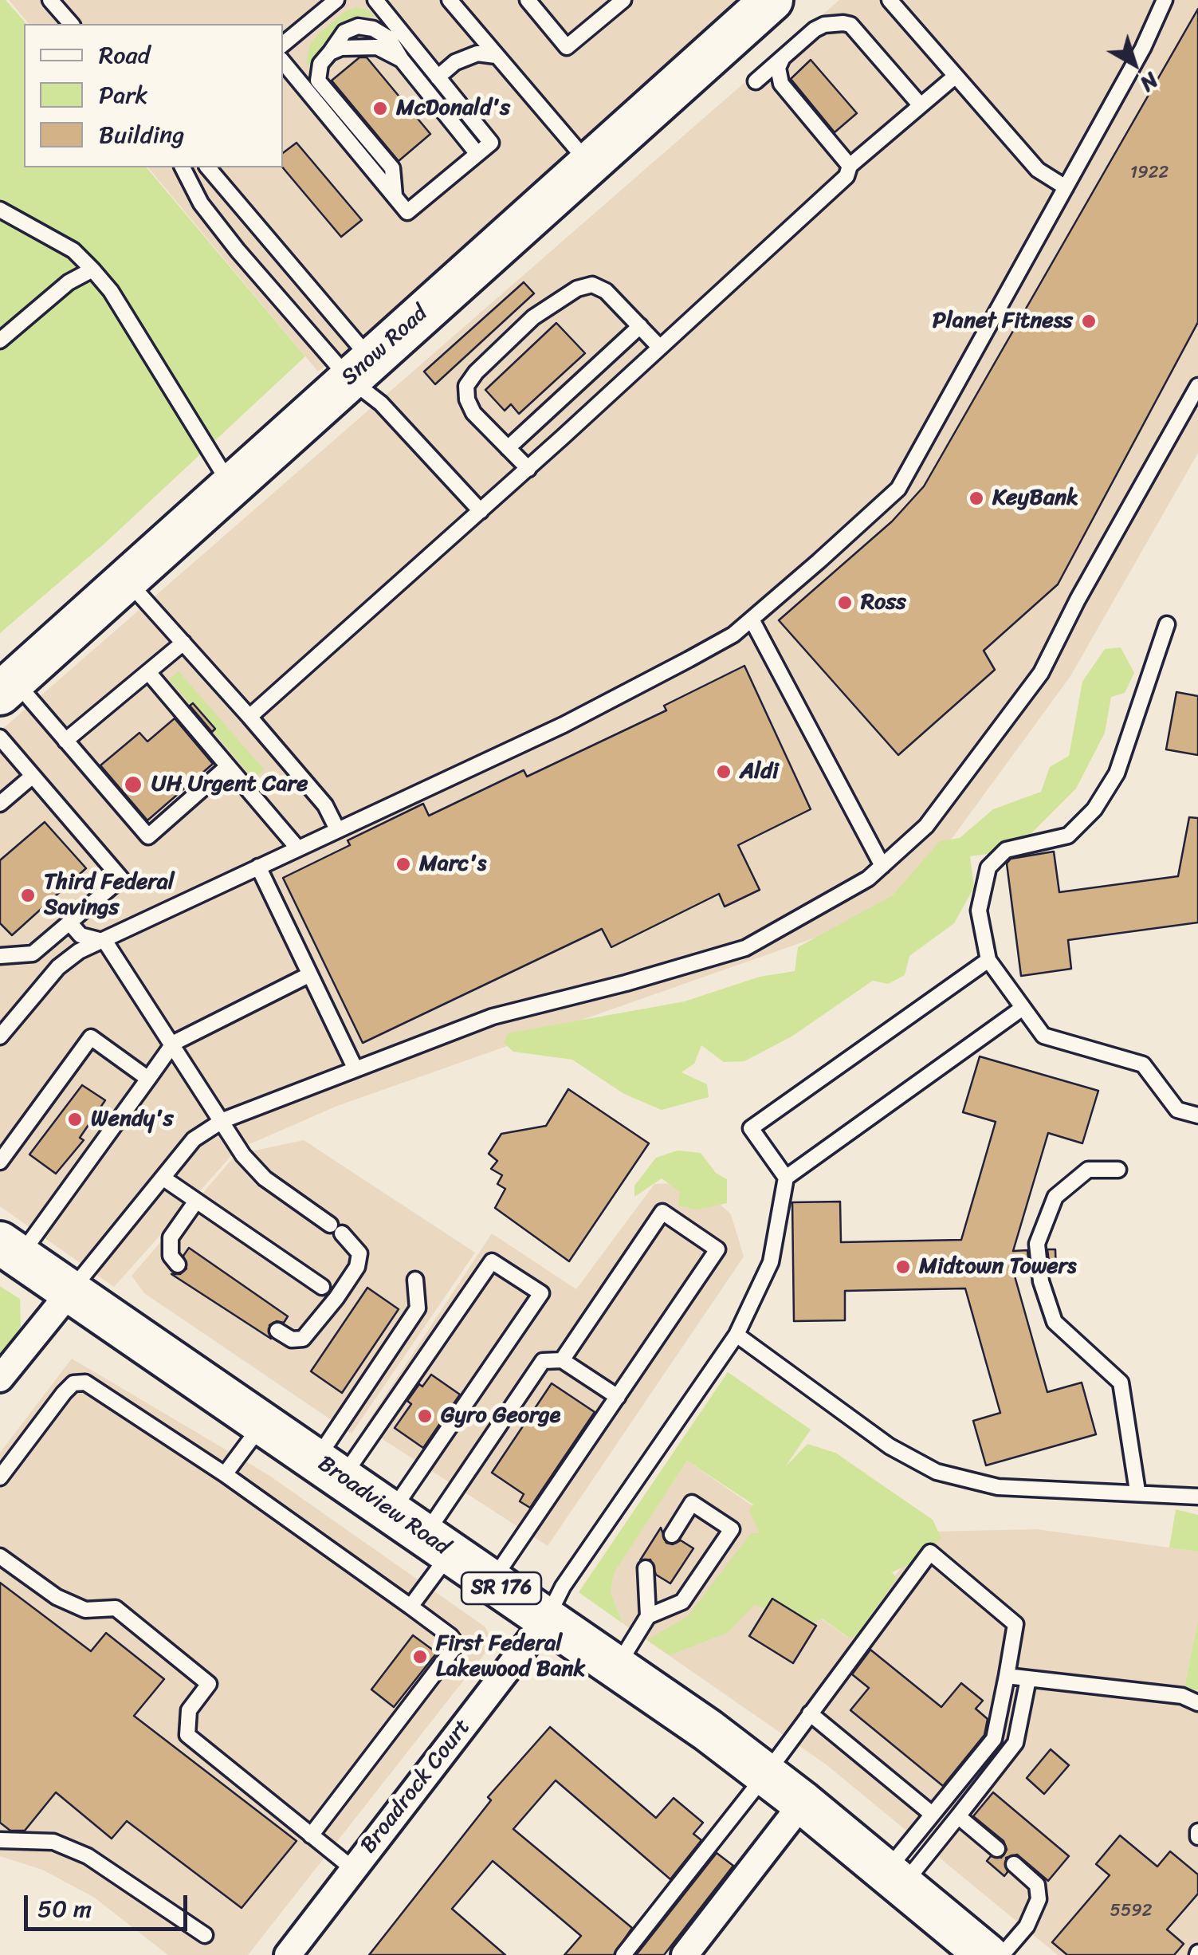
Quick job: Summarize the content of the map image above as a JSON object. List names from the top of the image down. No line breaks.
{"streets":{"main road":["Snow Road","Broadview Road","SR 176"],"street":["Broadrock Court"]},"crossings":[["Broadview Road","Broadrock Court"]],"places":["McDonald's","Planet Fitness","KeyBank","Ross","Aldi","UH Urgent Care","Marc's","Third Federal Savings","Wendy's","Midtown Towers","Gyro George","First Federal Lakewood Bank"],"house_numbers":["1922","5592"],"legend":["Road","Park","Building"],"scale_bar":"50 m","north":"bottom right"}
